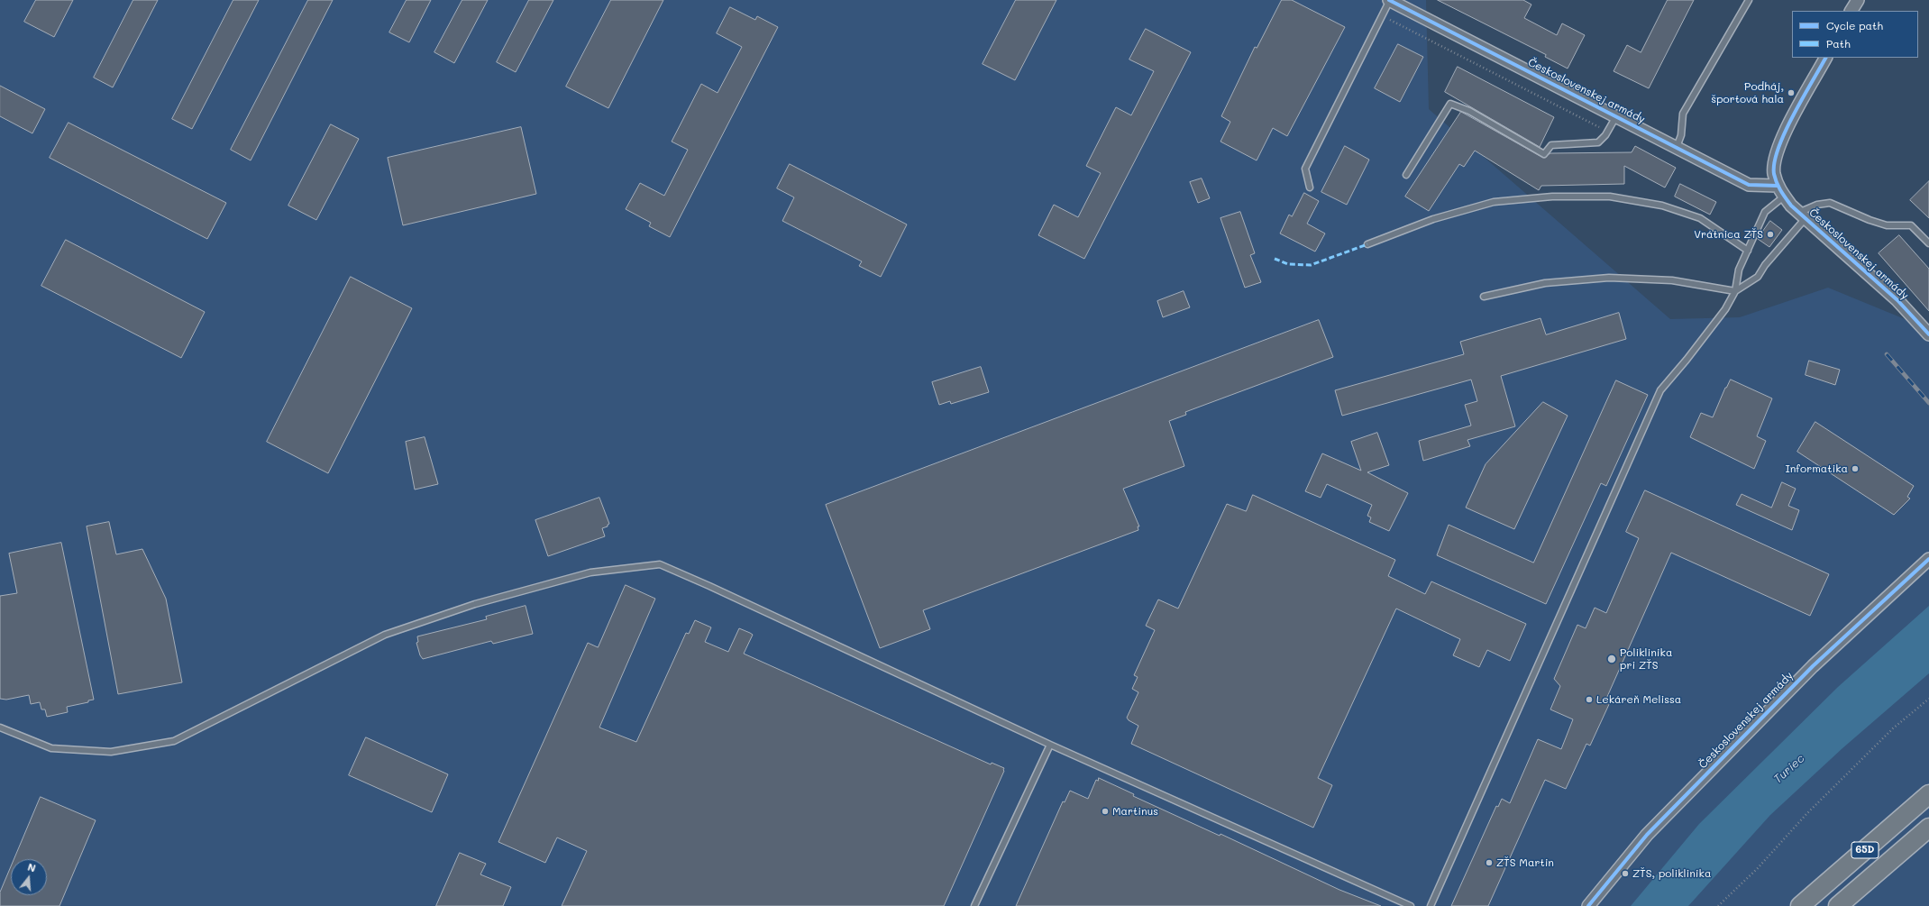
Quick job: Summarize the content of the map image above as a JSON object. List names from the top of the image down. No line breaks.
{"streets":{"main road":["65D"],"street":["Československej armády"]},"water":["Turiec"],"places":["Podháj, športová hala","Vrátnica ZŤS","Informatika","Poliklinika pri ZŤS","Lekáreň Melissa","Martinus","ZŤS Martin","ZŤS, poliklinika"],"legend":["Cycle path","Path"],"north":"top"}
